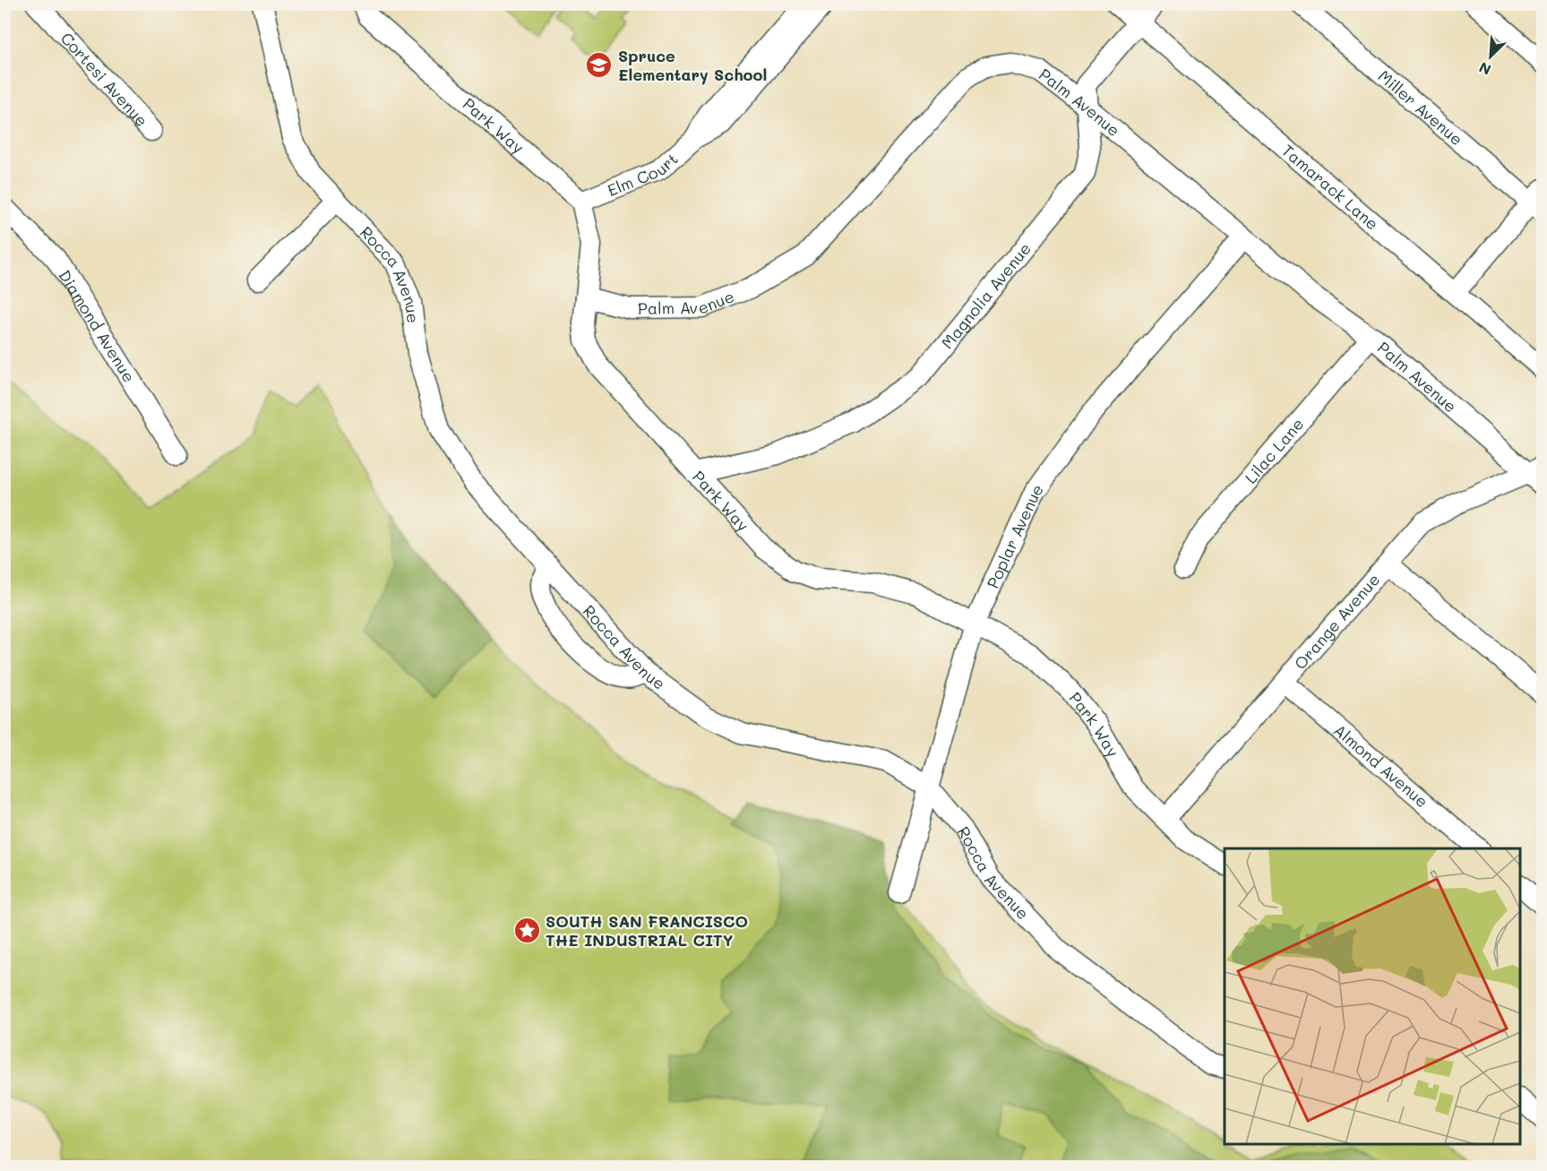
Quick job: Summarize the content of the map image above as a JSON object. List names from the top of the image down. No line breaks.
{"streets":{"street":["Cortesi Avenue","Palm Avenue","Miller Avenue","Park Way","Elm Court","Tamarack Lane","Rocca Avenue","Magnolia Avenue","Diamond Avenue","Lilac Lane","Poplar Avenue","Orange Avenue","Almond Avenue"]},"crossings":[["Palm Avenue","Park Way"],["Palm Avenue","Magnolia Avenue"],["Palm Avenue","Lilac Lane"],["Palm Avenue","Poplar Avenue"],["Palm Avenue","Orange Avenue"],["Park Way","Elm Court"],["Park Way","Magnolia Avenue"],["Park Way","Poplar Avenue"],["Park Way","Orange Avenue"],["Tamarack Lane","Magnolia Avenue"],["Rocca Avenue","Poplar Avenue"],["Orange Avenue","Almond Avenue"]],"places":{"school or university":["Spruce Elementary School"],"place":["SOUTH SAN FRANCISCO THE INDUSTRIAL CITY"]},"north":"bottom left"}
